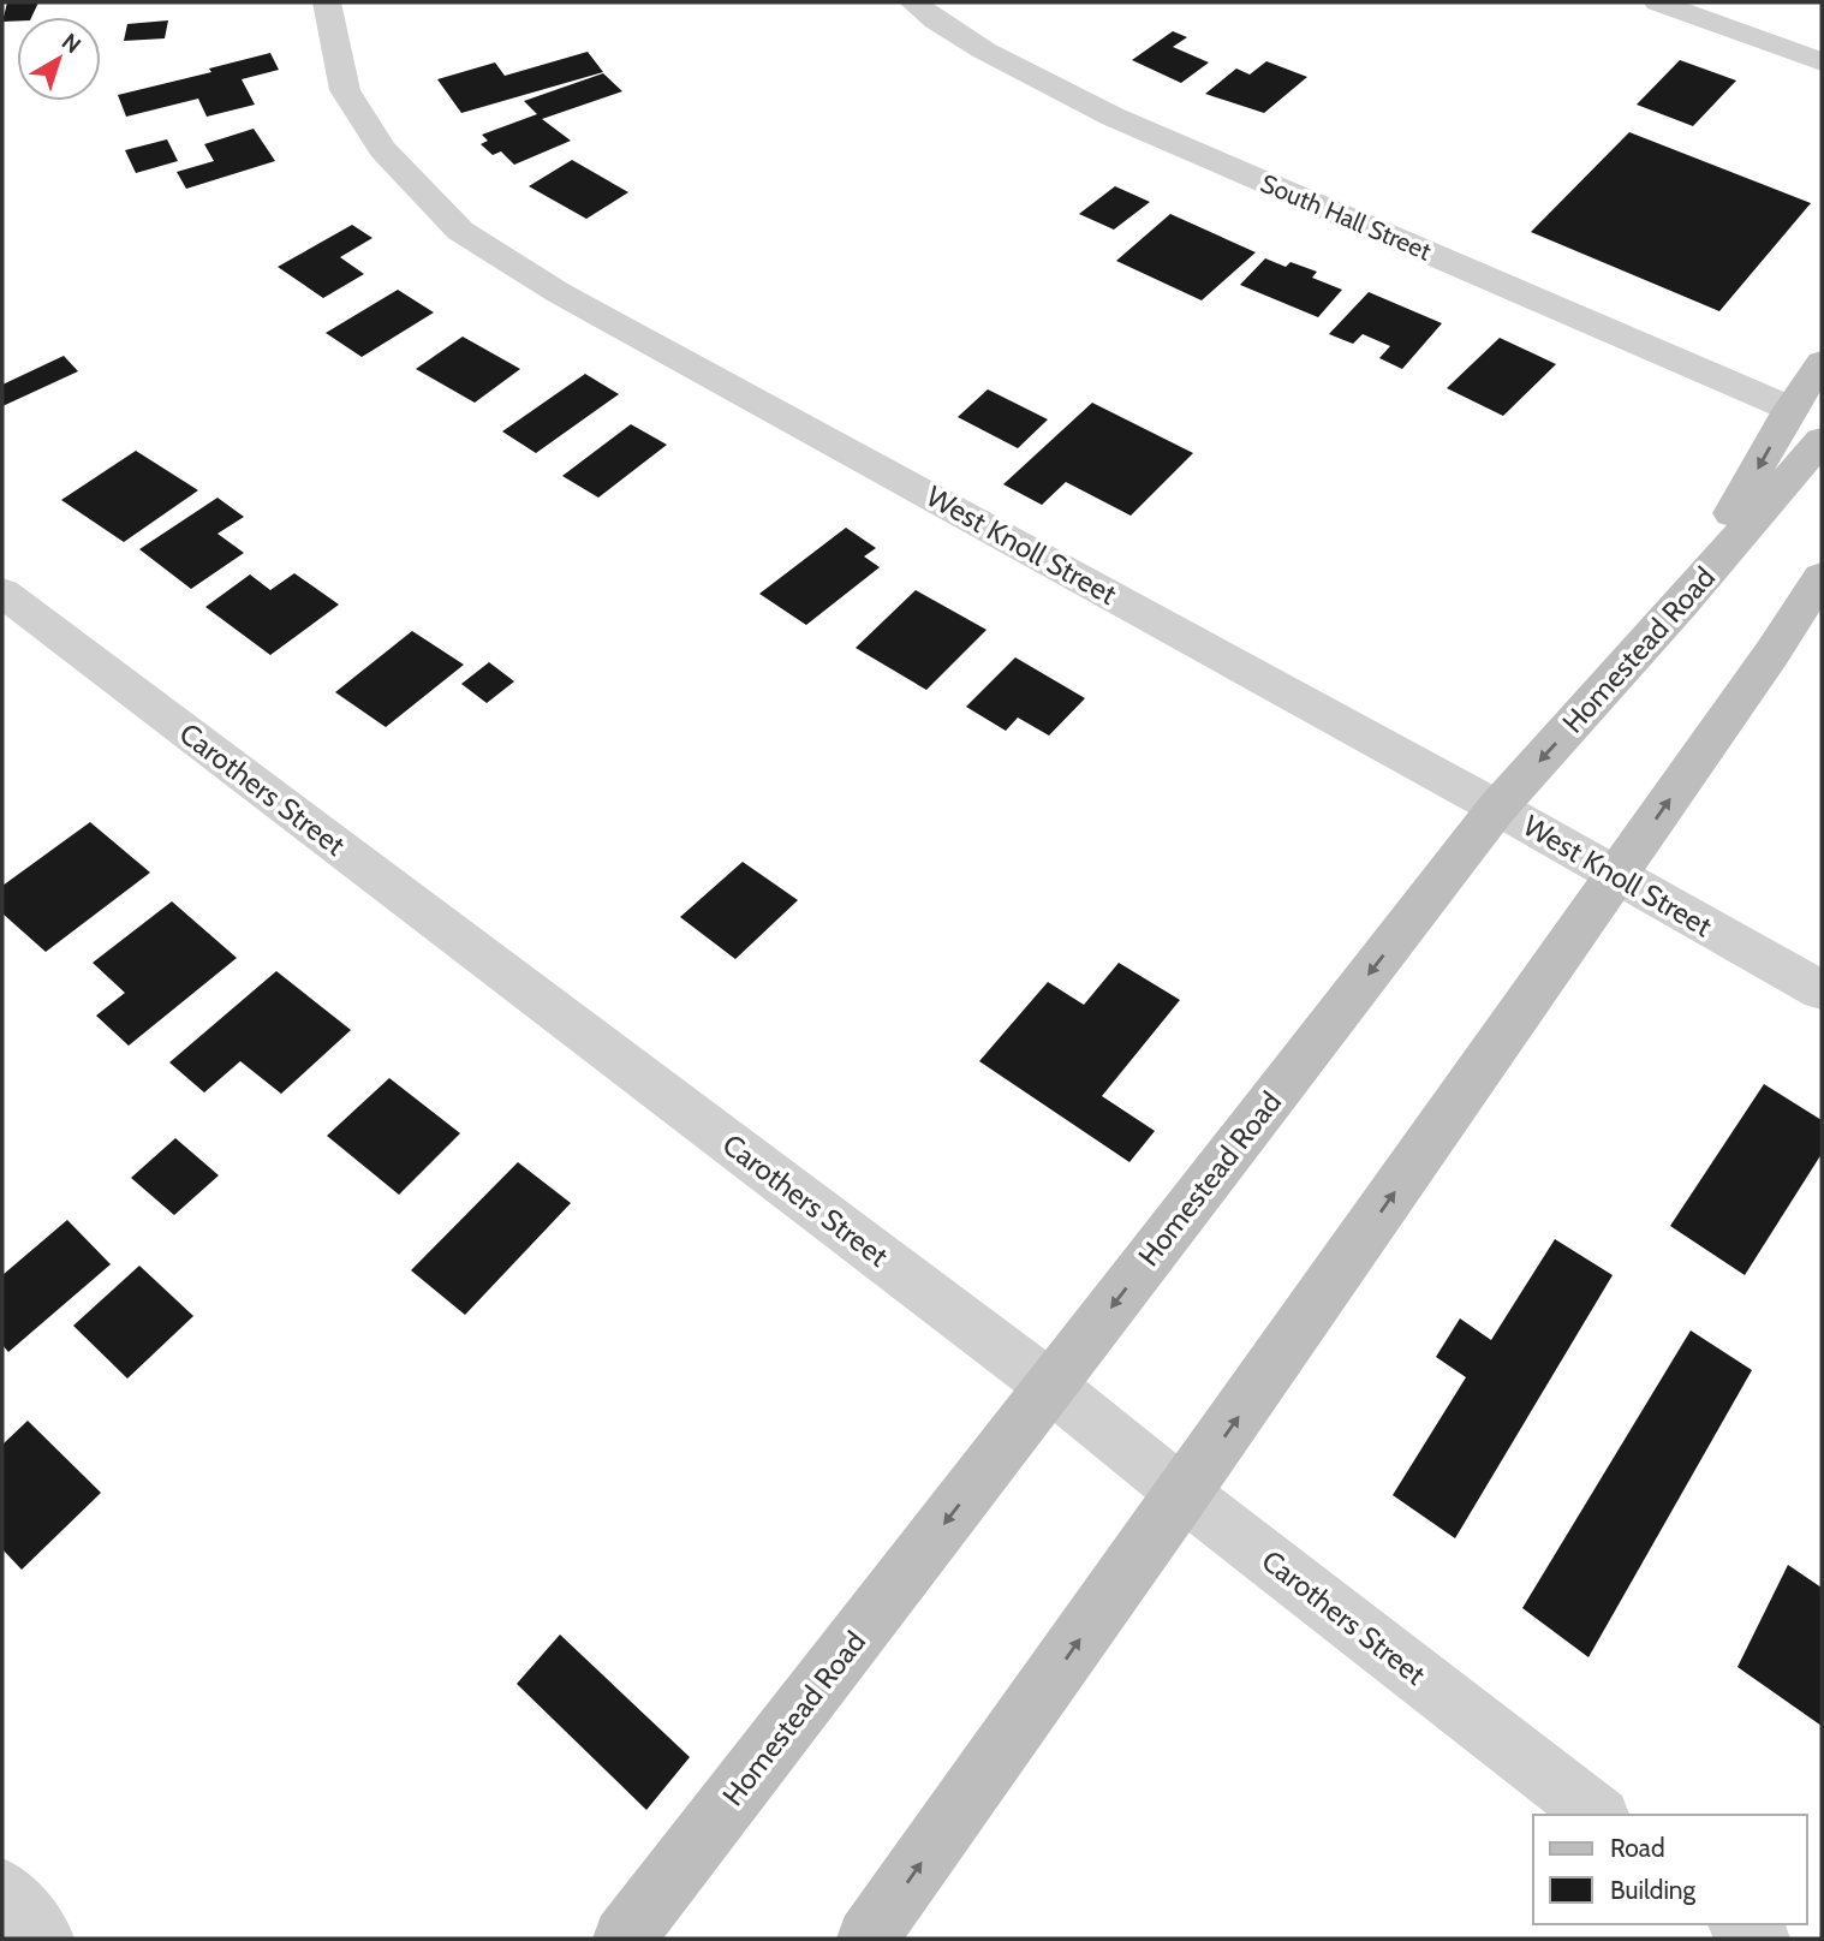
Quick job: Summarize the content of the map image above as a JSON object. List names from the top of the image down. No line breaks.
{"streets":{"main road":["Homestead Road"],"street":["South Hall Street","West Knoll Street","Carothers Street"]},"crossings":[["West Knoll Street","Homestead Road"],["Homestead Road","Carothers Street"]],"legend":["Road","Building"],"north":"top right"}
